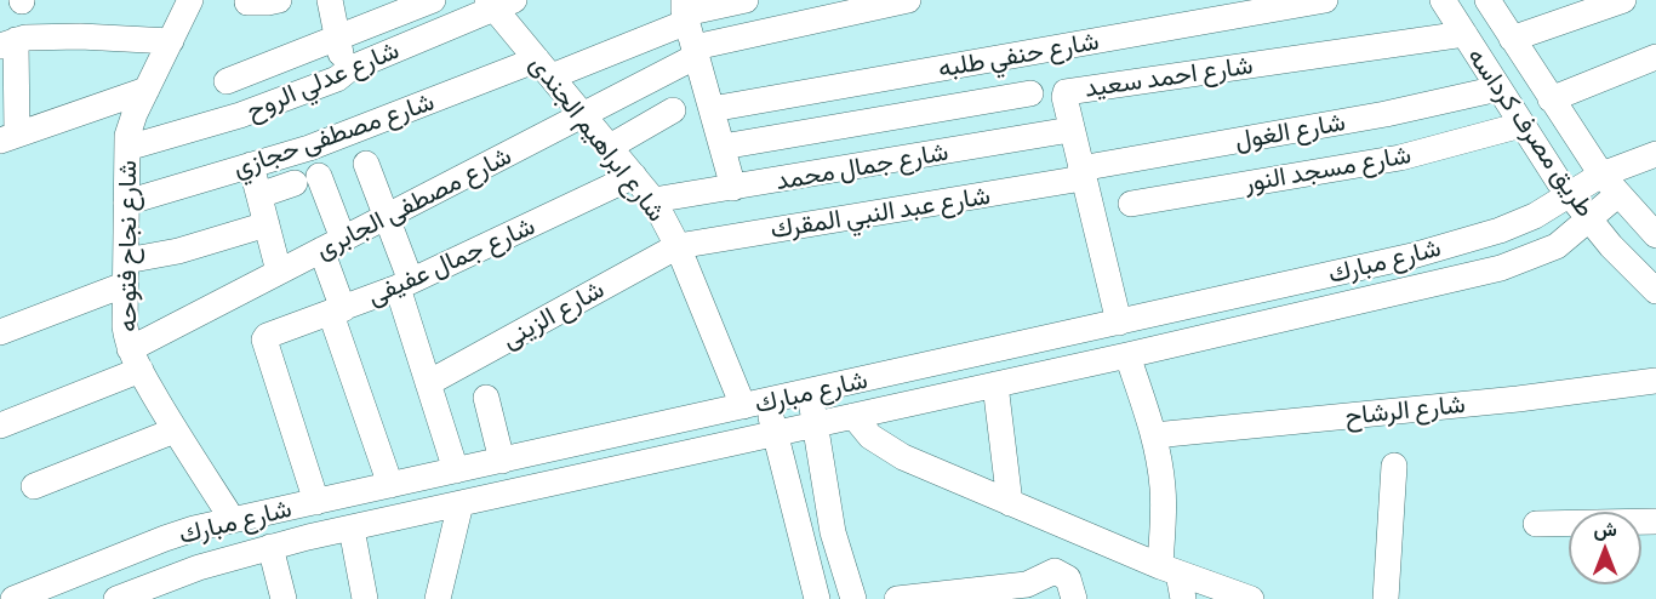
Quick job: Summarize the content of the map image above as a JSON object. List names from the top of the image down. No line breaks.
{"streets":{"street":["شارع حنفي طلبه","شارع احمد سعيد","شارع عدلي الروح","شارع الغول","طريق مصرف كرداسه","شارع مصطفى حجازي","شارع ابراهيم الجندى","شارع جمال محمد","شارع مسجد النور","شارع مصطفى الجابرى","شارع عبد النبي المقرك","شارع نجاح فتوحه","شارع جمال عفيفى","شارع مبارك","شارع الزينى","شارع الرشاح"]},"crossings":[["شارع احمد سعيد","شارع الغول"],["شارع احمد سعيد","طريق مصرف كرداسه"],["شارع احمد سعيد","شارع جمال محمد"],["شارع احمد سعيد","شارع عبد النبي المقرك"],["شارع احمد سعيد","شارع مبارك"],["شارع عدلي الروح","شارع ابراهيم الجندى"],["شارع عدلي الروح","شارع نجاح فتوحه"],["شارع الغول","طريق مصرف كرداسه"],["شارع الغول","شارع عبد النبي المقرك"],["طريق مصرف كرداسه","شارع مسجد النور"],["طريق مصرف كرداسه","شارع مبارك"],["شارع مصطفى حجازي","شارع ابراهيم الجندى"],["شارع مصطفى حجازي","شارع نجاح فتوحه"],["شارع ابراهيم الجندى","شارع جمال محمد"],["شارع ابراهيم الجندى","شارع مصطفى الجابرى"],["شارع ابراهيم الجندى","شارع عبد النبي المقرك"],["شارع ابراهيم الجندى","شارع جمال عفيفى"],["شارع ابراهيم الجندى","شارع مبارك"],["شارع ابراهيم الجندى","شارع الزينى"],["شارع مصطفى الجابرى","شارع نجاح فتوحه"],["شارع عبد النبي المقرك","شارع الزينى"],["شارع نجاح فتوحه","شارع مبارك"],["شارع جمال عفيفى","شارع مبارك"]],"north":"top"}
